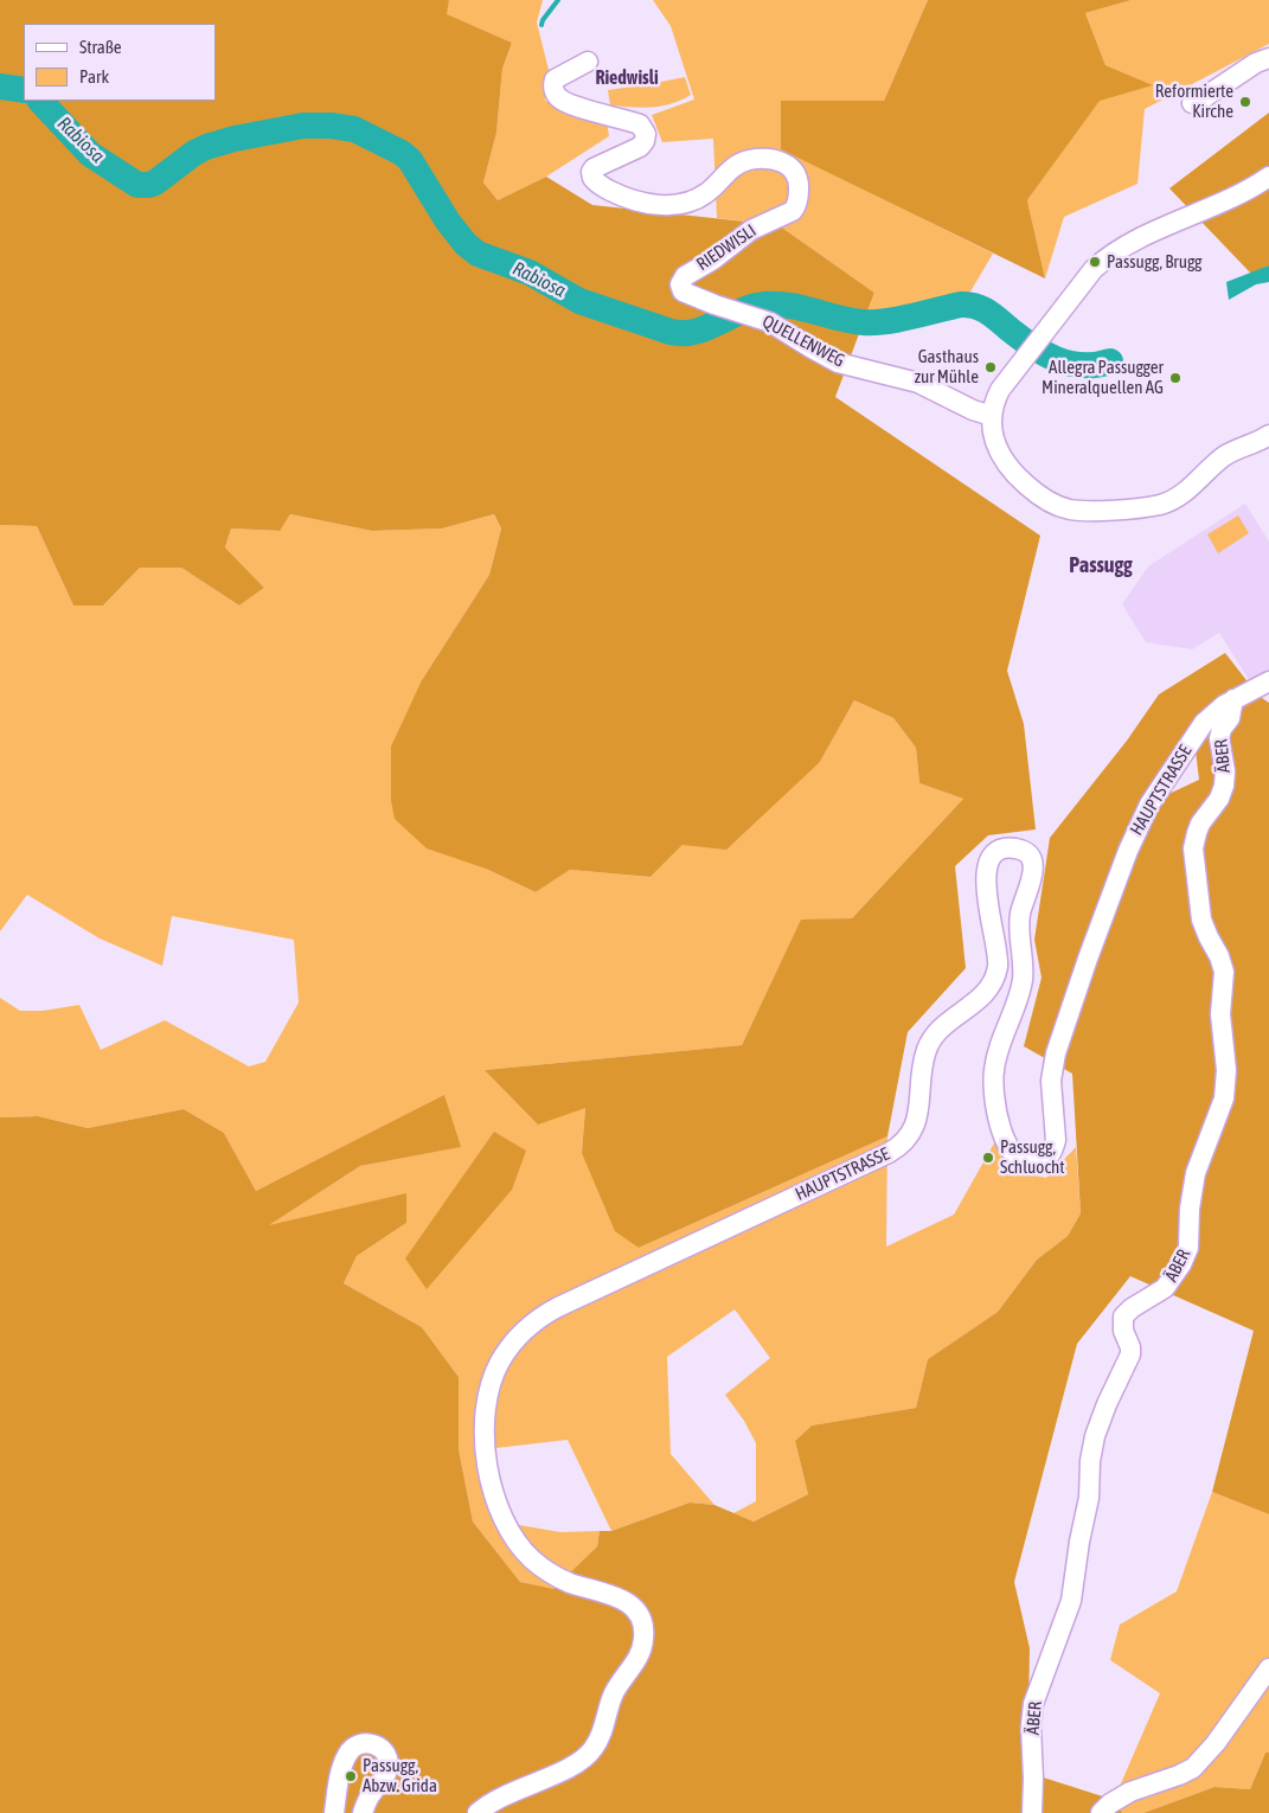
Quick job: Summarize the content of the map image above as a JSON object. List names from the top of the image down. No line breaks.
{"streets":{"street":["RIEDWISLI","QUELLENWEG","ÄBER","HAUPTSTRASSE"]},"crossings":[["RIEDWISLI","QUELLENWEG"],["ÄBER","HAUPTSTRASSE"]],"districts":["Riedwisli","Passugg"],"water":["Rabiosa"],"places":["Reformierte Kirche","Passugg, Brugg","Gasthaus zur Mühle","Allegra Passugger Mineralquellen AG","Passugg, Schluocht","Passugg, Abzw. Grida"],"legend":["Straße","Park"]}
